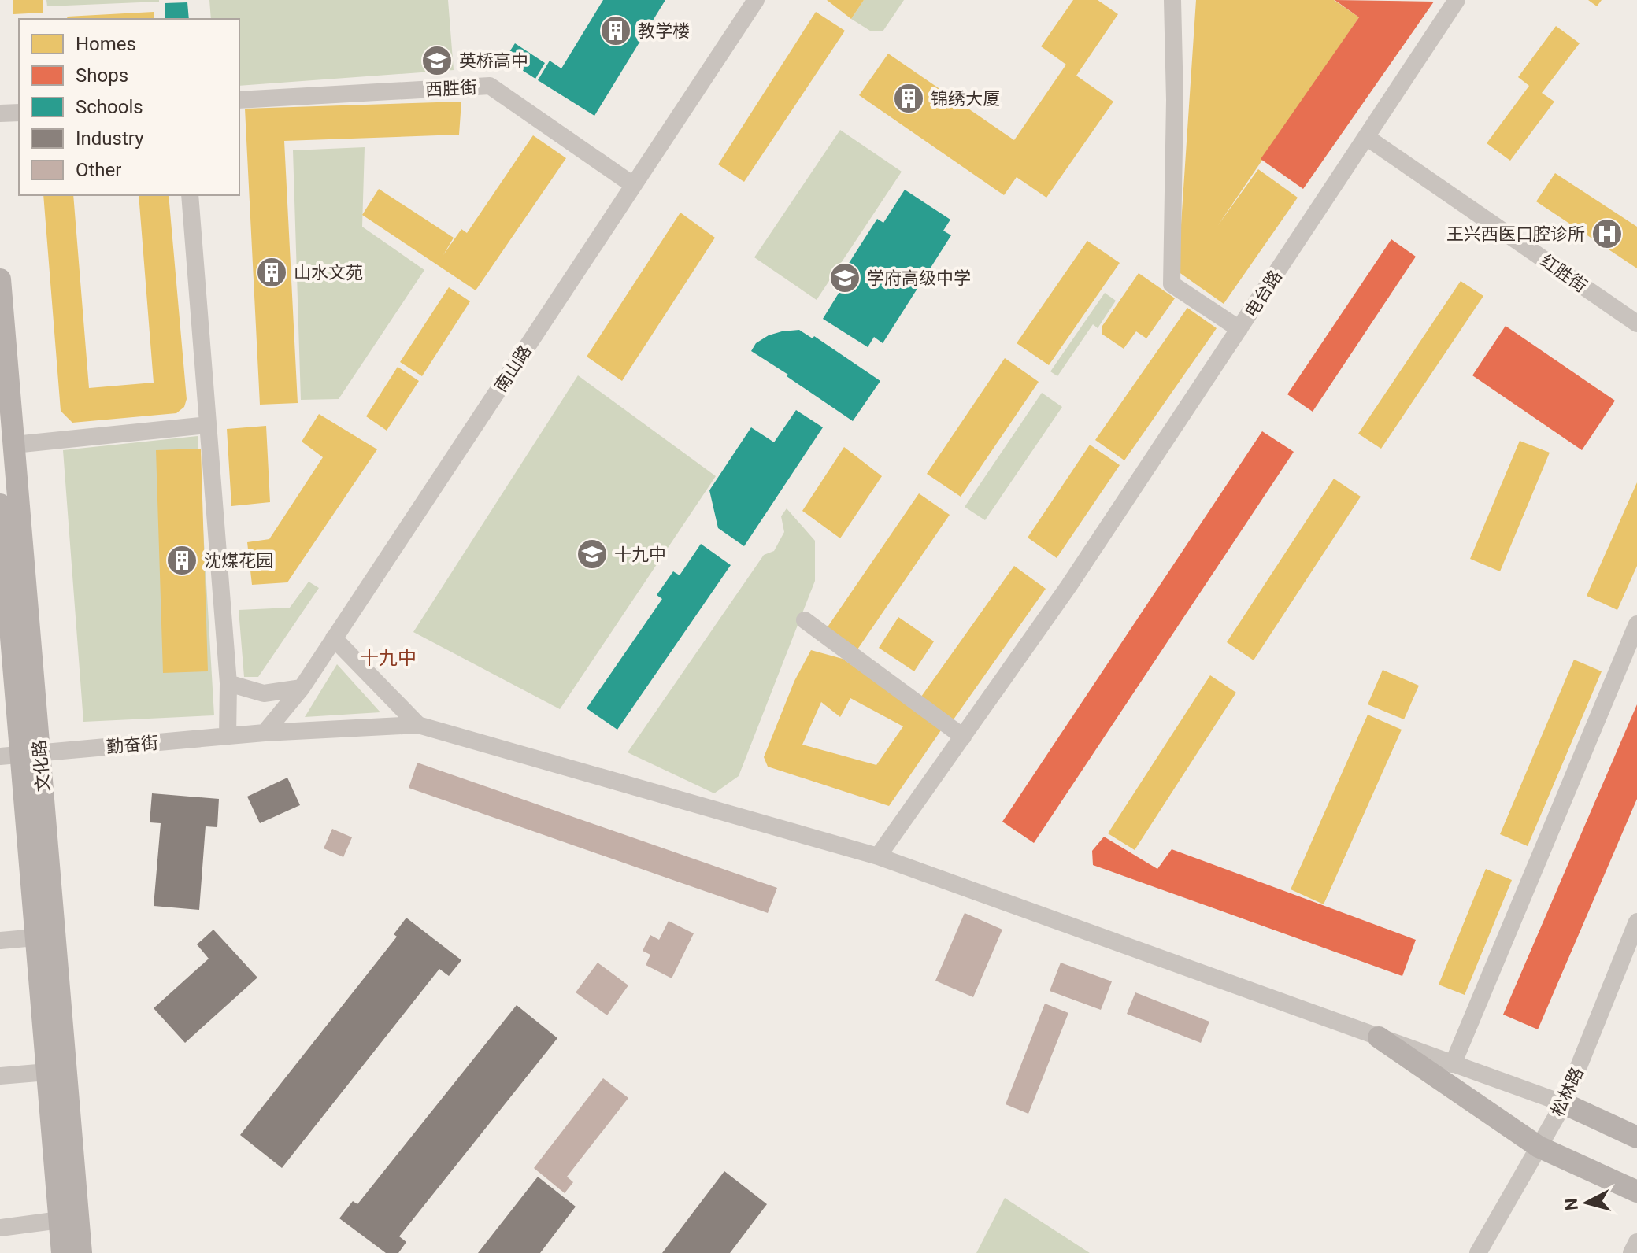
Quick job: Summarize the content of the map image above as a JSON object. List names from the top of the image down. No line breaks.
{"streets":{"main road":["文化路"],"street":["西胜街","红胜街","电台路","南山路","勤奋街","松林路"]},"crossings":[["西胜街","南山路"],["红胜街","电台路"],["南山路","勤奋街"],["勤奋街","文化路"]],"districts":["十九中"],"places":{"building":["教学楼","锦绣大厦","山水文苑","沈煤花园"],"school or university":["英桥高中","学府高级中学","十九中"],"hospital":["王兴西医口腔诊所"]},"legend":["Homes","Shops","Schools","Industry","Other"],"north":"left"}
